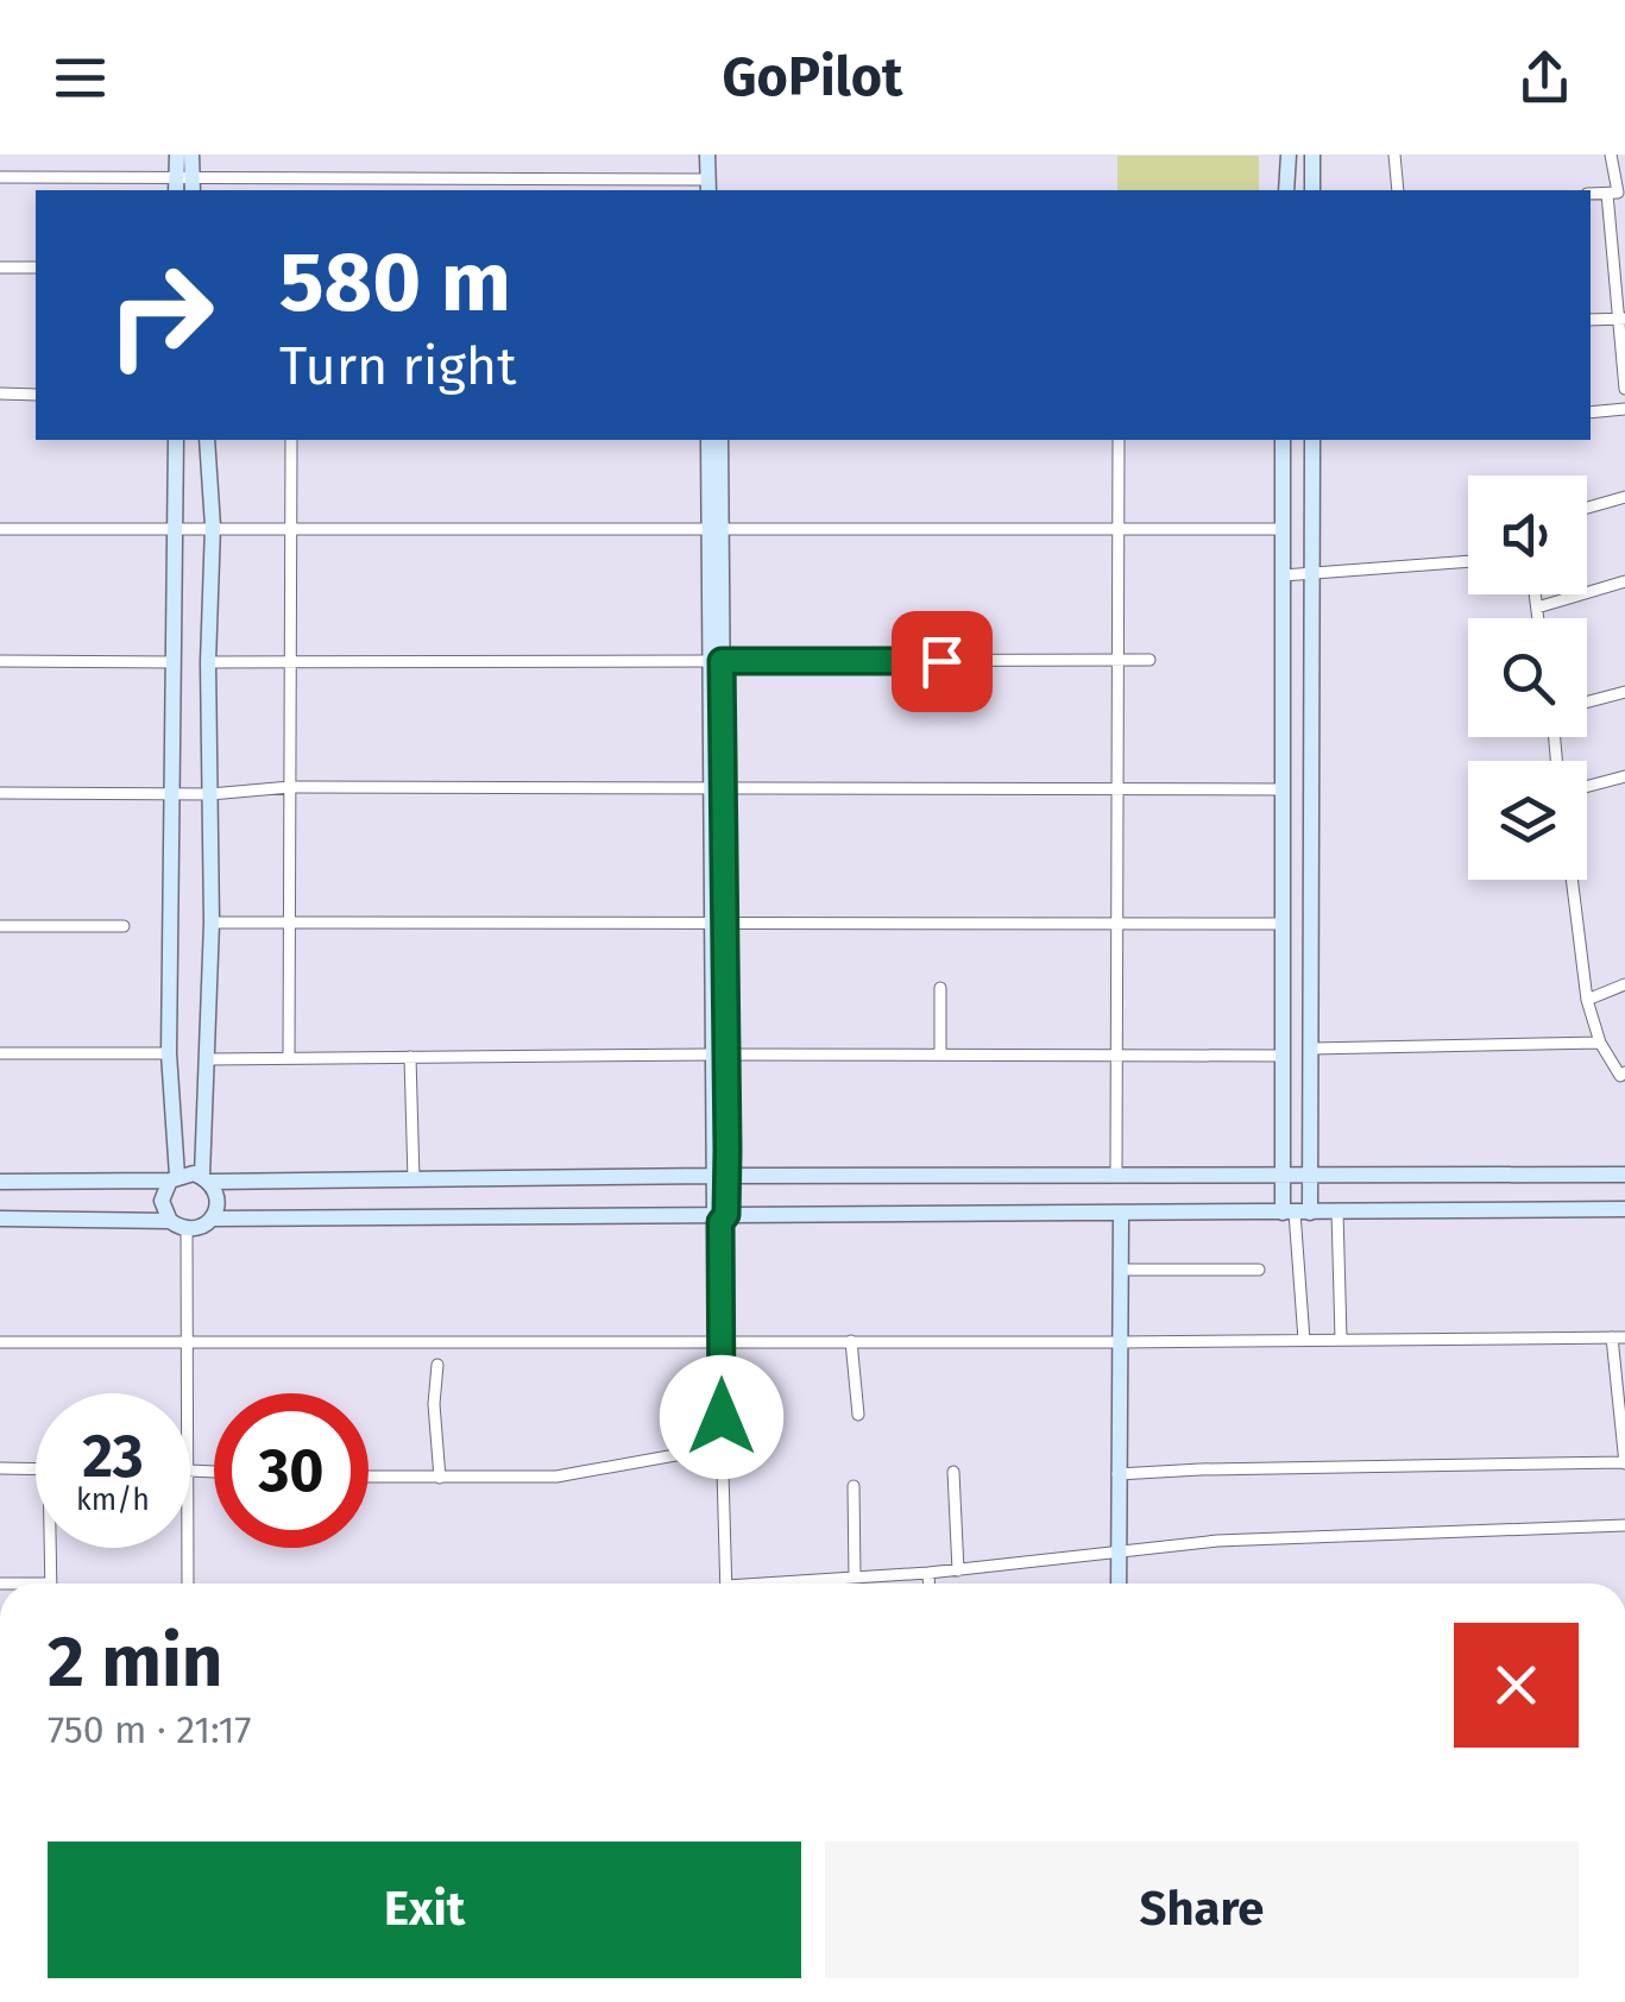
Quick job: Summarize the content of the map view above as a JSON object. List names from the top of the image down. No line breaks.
{"page":{"header":"GoPilot","turn":["580 m","Turn right"],"speed":"23 km/h","limit":"30","heading":["2 min","750 m · 21:17"],"buttons":["Exit","Share"]}}
